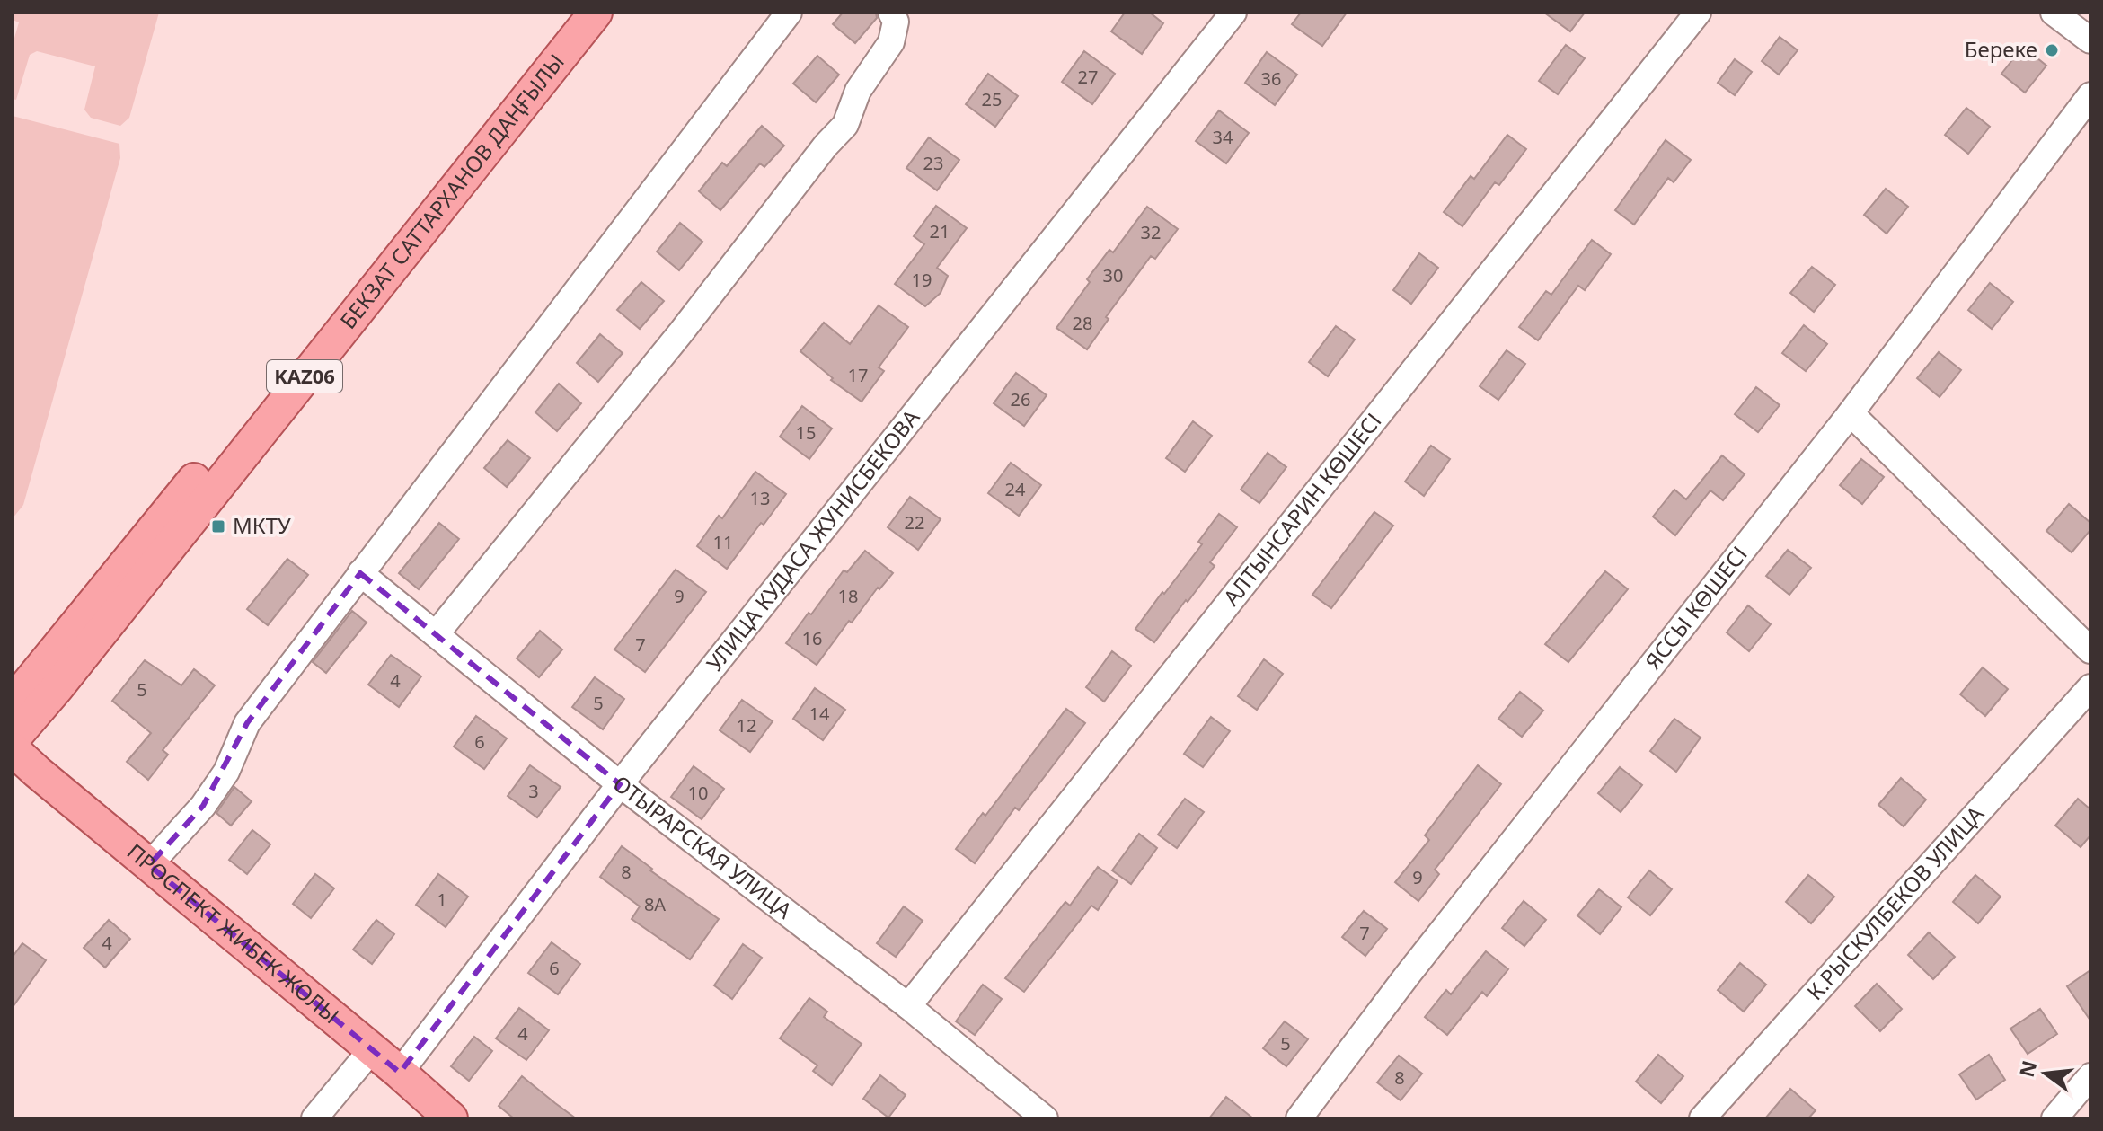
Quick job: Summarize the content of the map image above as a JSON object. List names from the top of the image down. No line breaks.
{"streets":{"main road":["БЕКЗАТ САТТАРХАНОВ ДАҢҒЫЛЫ","KАZ06","ПРОСПЕКТ ЖИБЕК ЖОЛЫ"],"street":["АЛТЫНСАРИН КӨШЕСІ","УЛИЦА КУДАСА ЖУНИСБЕКОВА","ЯССЫ КӨШЕСІ","ОТЫРАРСКАЯ УЛИЦА","К.РЫСКУЛБЕКОВ УЛИЦА"]},"crossings":[["АЛТЫНСАРИН КӨШЕСІ","ОТЫРАРСКАЯ УЛИЦА"],["УЛИЦА КУДАСА ЖУНИСБЕКОВА","ОТЫРАРСКАЯ УЛИЦА"],["УЛИЦА КУДАСА ЖУНИСБЕКОВА","ПРОСПЕКТ ЖИБЕК ЖОЛЫ"]],"places":{"other":["Береке"],"transit":["МКТУ"]},"house_numbers":["27","36","25","34","23","21","32","30","19","28","17","26","15","24","13","22","11","9","18","16","7","4","5","5","14","12","6","3","10","8","9","1","8A","7","4","6","4","5","8"],"north":"left"}
